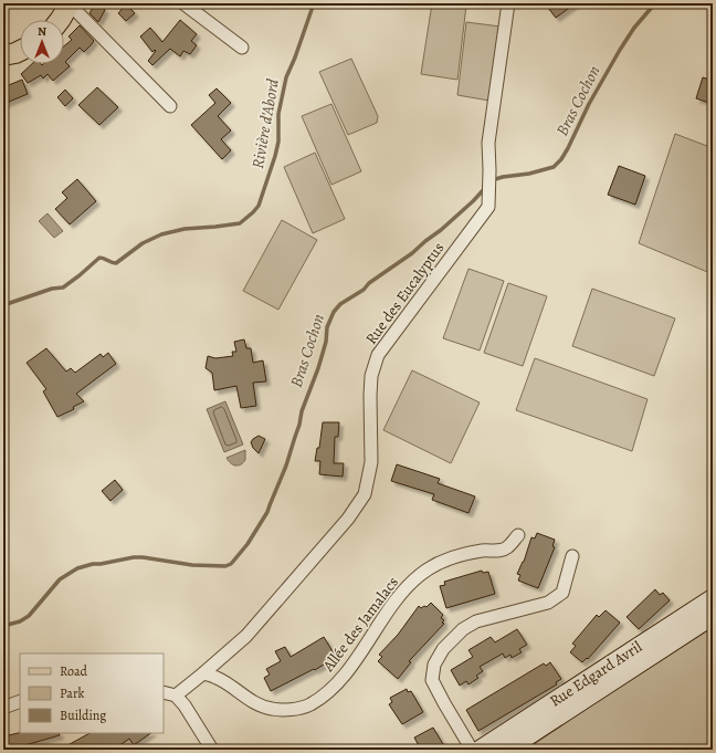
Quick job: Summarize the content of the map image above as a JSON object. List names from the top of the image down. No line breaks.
{"streets":{"street":["Rue des Eucalyptus","Allée des Jamalacs","Rue Edgard Avril"]},"crossings":[["Rue des Eucalyptus","Allée des Jamalacs"]],"water":["Bras Cochon","Rivière d'Abord"],"legend":["Road","Park","Building"],"north":"top"}
